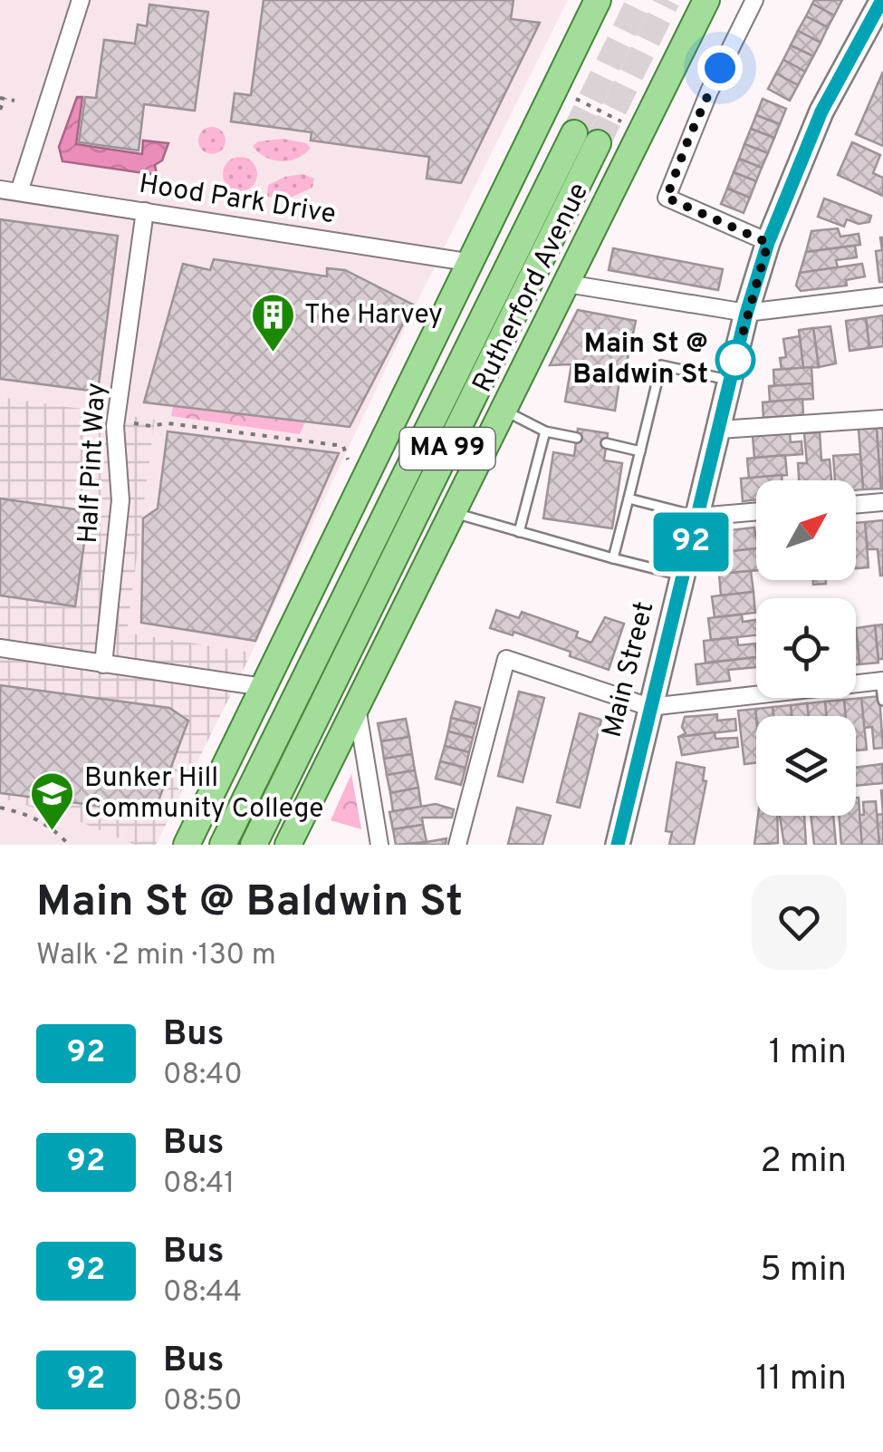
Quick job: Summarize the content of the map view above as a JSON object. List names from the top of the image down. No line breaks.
{"streets":{"main road":["Rutherford Avenue","MA 99","Main Street"],"street":["Hood Park Drive","Half Pint Way"]},"crossings":[["Hood Park Drive","Half Pint Way"]],"places":{"building":["The Harvey"],"other":["Main St @ Baldwin St"],"school or university":["Bunker Hill Community College"]},"lines":["bus line 92"],"north":"top right","page":{"on_map":"92","heading":["Main St @ Baldwin St","Walk · 2 min · 130 m"],"list":[{"mark":"92","name":"Bus","note":"08:40","value":"1 min"},{"mark":"92","name":"Bus","note":"08:41","value":"2 min"},{"mark":"92","name":"Bus","note":"08:44","value":"5 min"},{"mark":"92","name":"Bus","note":"08:50","value":"11 min"}]}}
